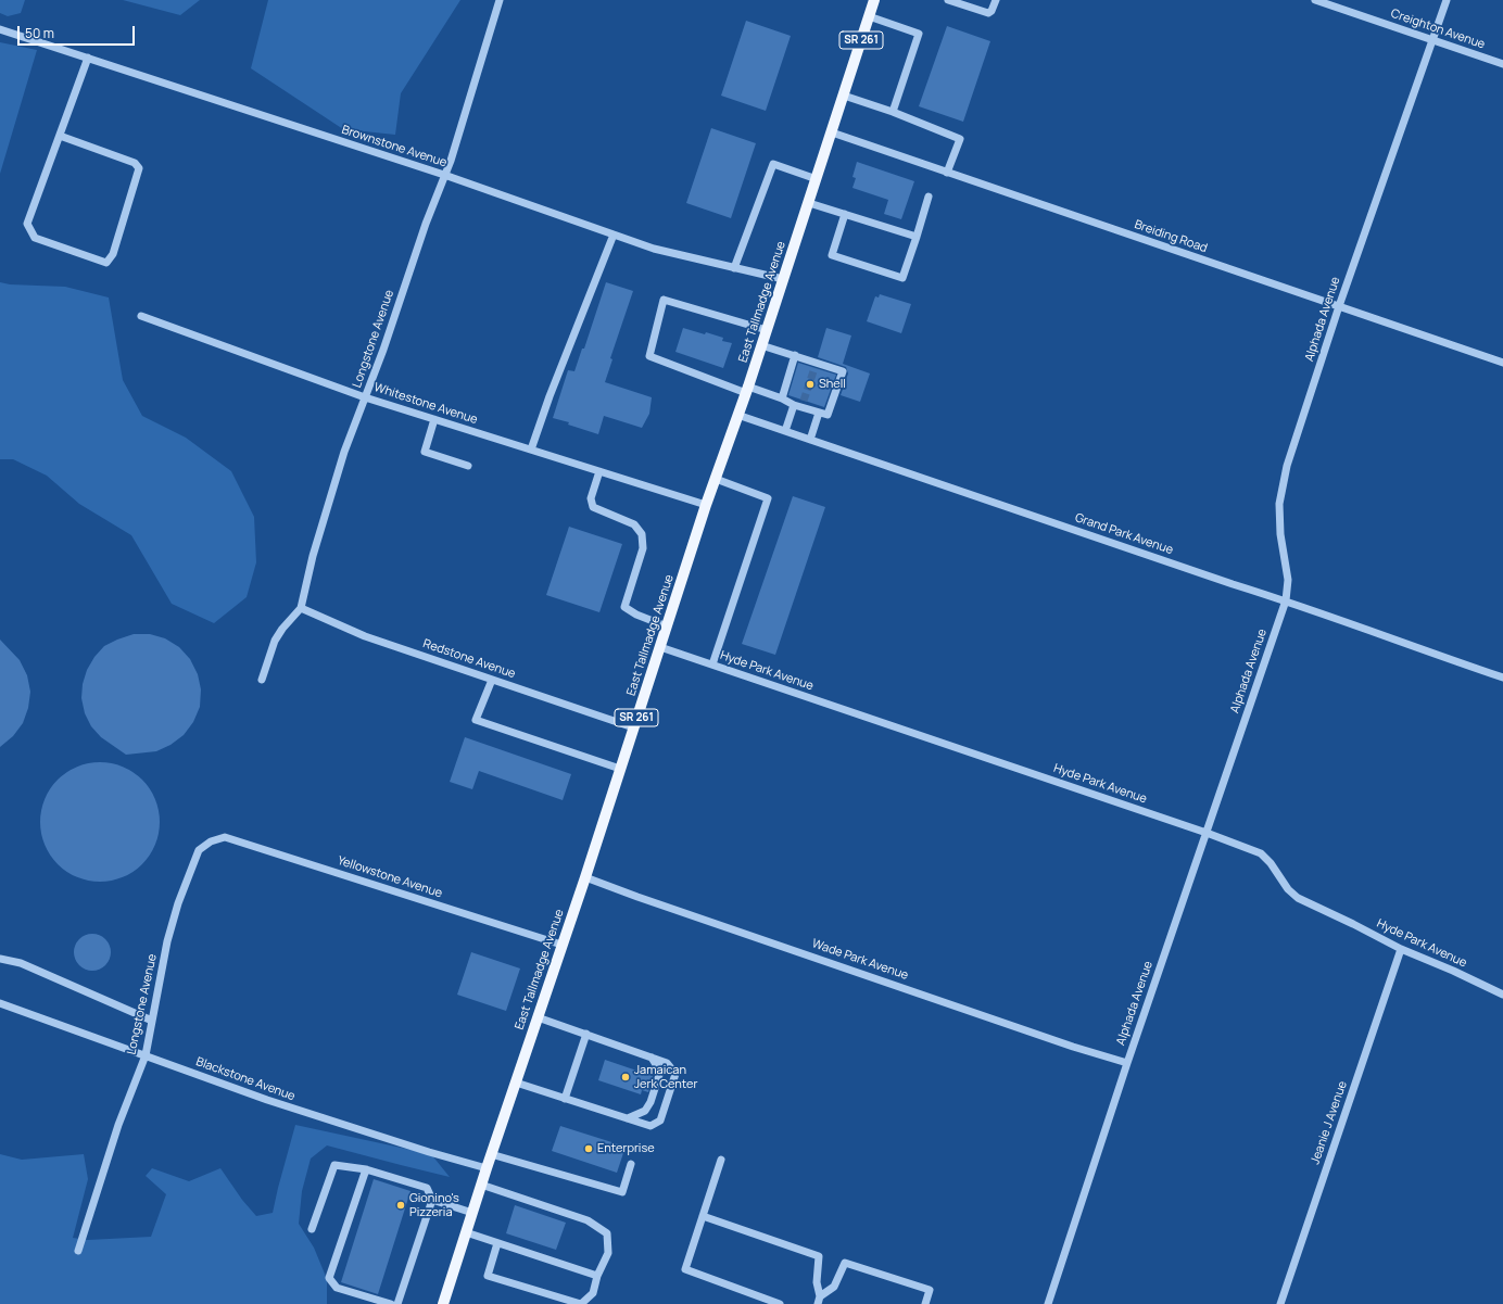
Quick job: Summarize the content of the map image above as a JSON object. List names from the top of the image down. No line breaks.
{"streets":{"main road":["SR 261","East Tallmadge Avenue"],"street":["Creighton Avenue","Brownstone Avenue","Breiding Road","Alphada Avenue","Longstone Avenue","Whitestone Avenue","Grand Park Avenue","Redstone Avenue","Hyde Park Avenue","Yellowstone Avenue","Wade Park Avenue","Blackstone Avenue","Jeanie J Avenue"]},"crossings":[["Creighton Avenue","Alphada Avenue"],["Brownstone Avenue","East Tallmadge Avenue"],["Brownstone Avenue","Longstone Avenue"],["Breiding Road","East Tallmadge Avenue"],["Breiding Road","Alphada Avenue"],["East Tallmadge Avenue","Whitestone Avenue"],["East Tallmadge Avenue","Grand Park Avenue"],["East Tallmadge Avenue","Redstone Avenue"],["East Tallmadge Avenue","Hyde Park Avenue"],["East Tallmadge Avenue","Yellowstone Avenue"],["East Tallmadge Avenue","Wade Park Avenue"],["East Tallmadge Avenue","Blackstone Avenue"],["Alphada Avenue","Grand Park Avenue"],["Alphada Avenue","Hyde Park Avenue"],["Alphada Avenue","Wade Park Avenue"],["Longstone Avenue","Whitestone Avenue"],["Longstone Avenue","Redstone Avenue"],["Longstone Avenue","Yellowstone Avenue"],["Longstone Avenue","Blackstone Avenue"],["Hyde Park Avenue","Jeanie J Avenue"]],"places":["Shell","Jamaican Jerk Center","Enterprise","Gionino's Pizzeria"],"scale_bar":"50 m"}
